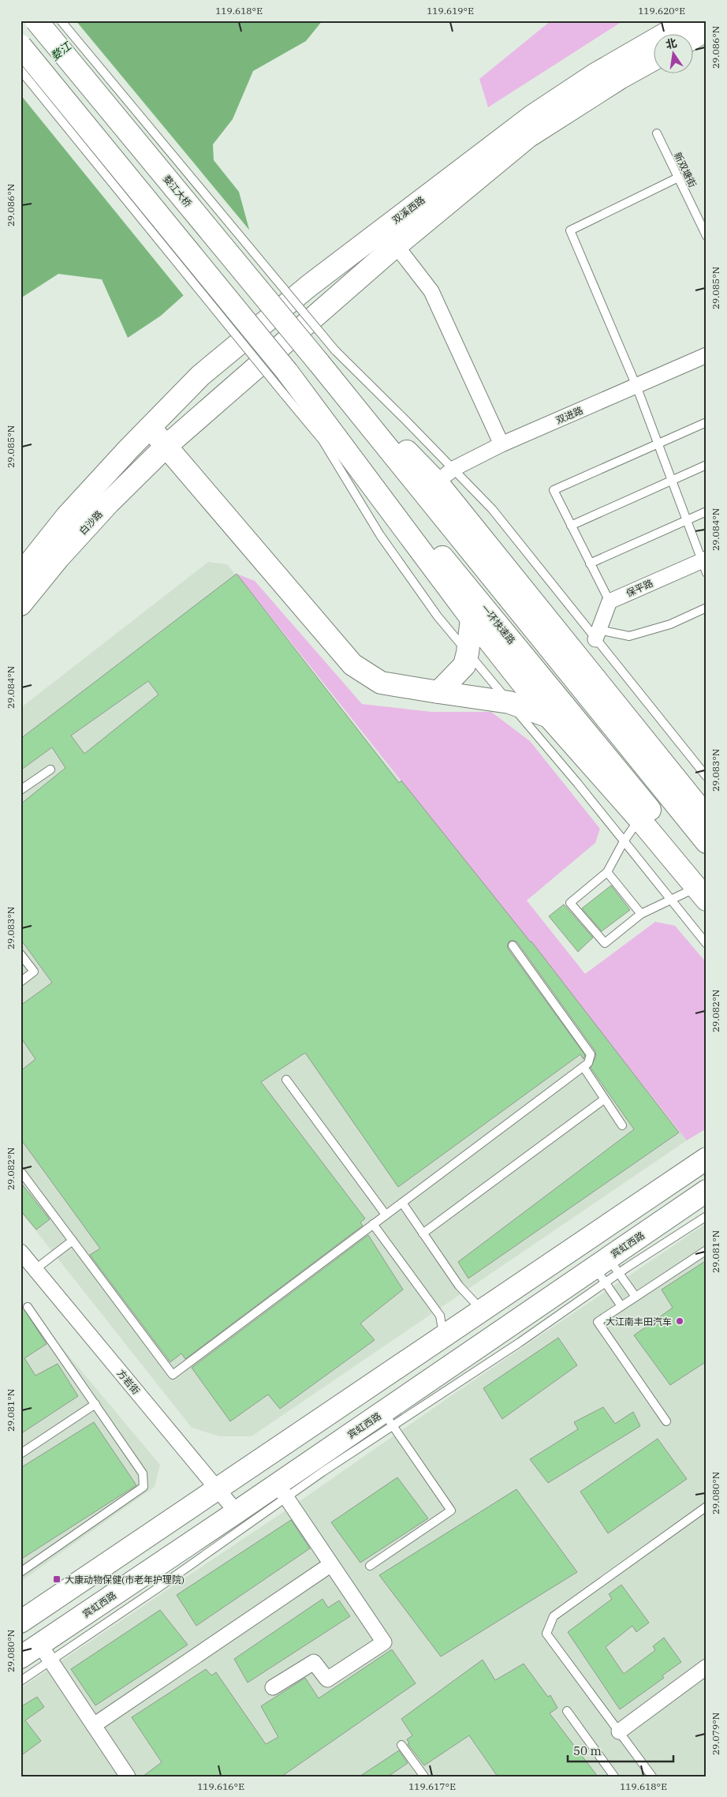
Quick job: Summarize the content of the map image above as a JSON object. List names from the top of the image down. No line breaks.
{"streets":{"main road":["婺江大桥","双溪西路","白沙路","一环快速路","宾虹西路"],"street":["双进路","保平路","方岩街"],"lane":["新双塘街"]},"crossings":[["双溪西路","白沙路"],["宾虹西路","方岩街"]],"water":["婺江"],"places":{"other":["大江南丰田汽车"],"transit":["大康动物保健(市老年护理院)"]},"scale_bar":"50 m","north":"top","coordinates":["119.618°E","119.619°E","119.620°E","29.086°N","29.085°N","29.084°N","29.083°N","29.082°N","29.081°N","29.080°N","29.079°N","119.616°E","119.617°E"]}
